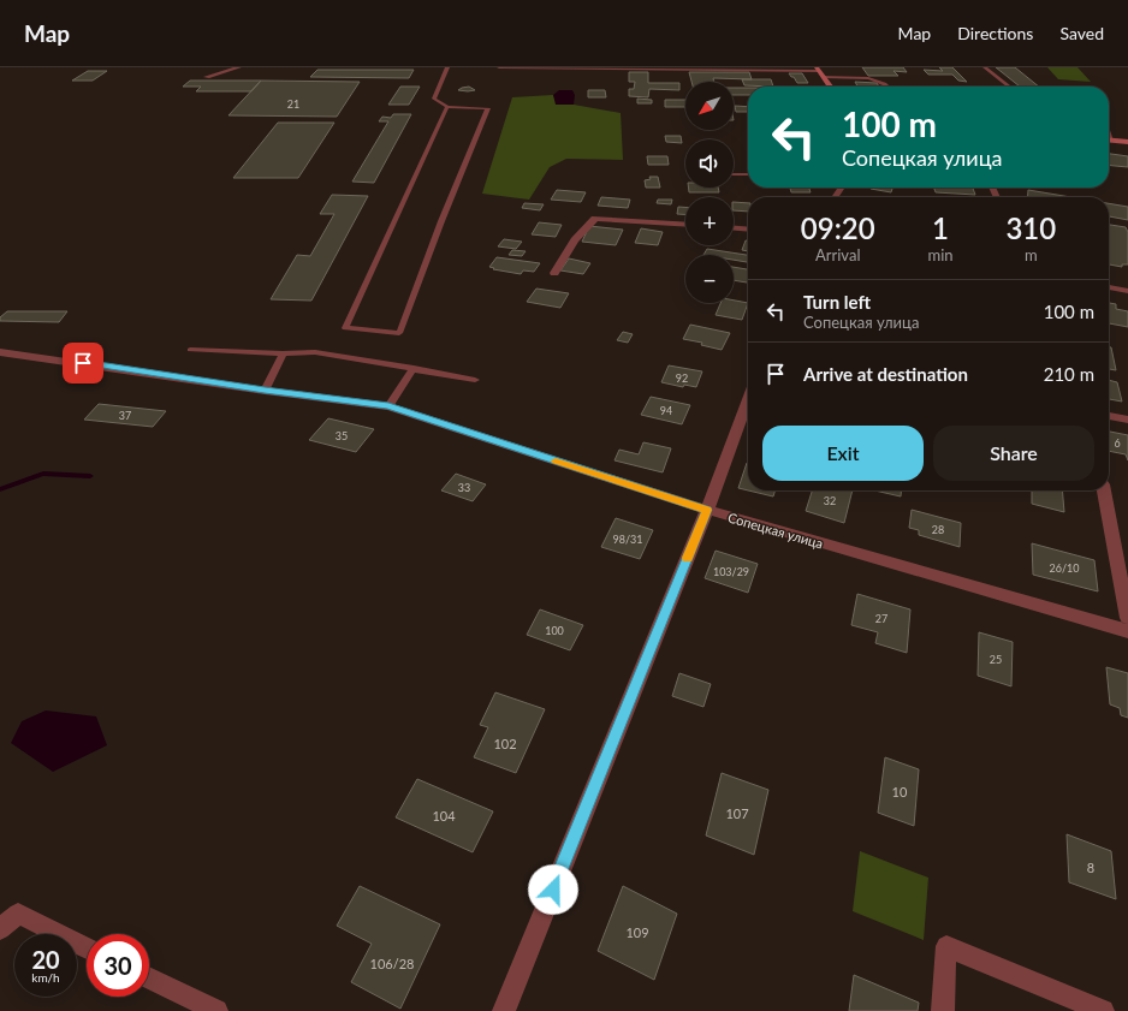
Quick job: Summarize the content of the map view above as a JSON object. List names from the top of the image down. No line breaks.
{"streets":{"street":["Сопецкая улица"]},"house_numbers":["21","92","94","37","35","6","33","32","28","98/31","26/10","103/29","27","100","25","102","10","107","104","8","109","106/28"],"north":"bottom left","page":{"header":"Map","nav":["Map","Directions","Saved"],"map_buttons":["+","−"],"turn":["100 m","Сопецкая улица"],"eta":["09:20","Arrival","1","min","310","m"],"list":[{"name":"Turn left","note":"Сопецкая улица","value":"100 m"},{"name":"Arrive at destination","value":"210 m"}],"buttons":["Exit","Share"],"speed":"20 km/h","limit":"30"}}
